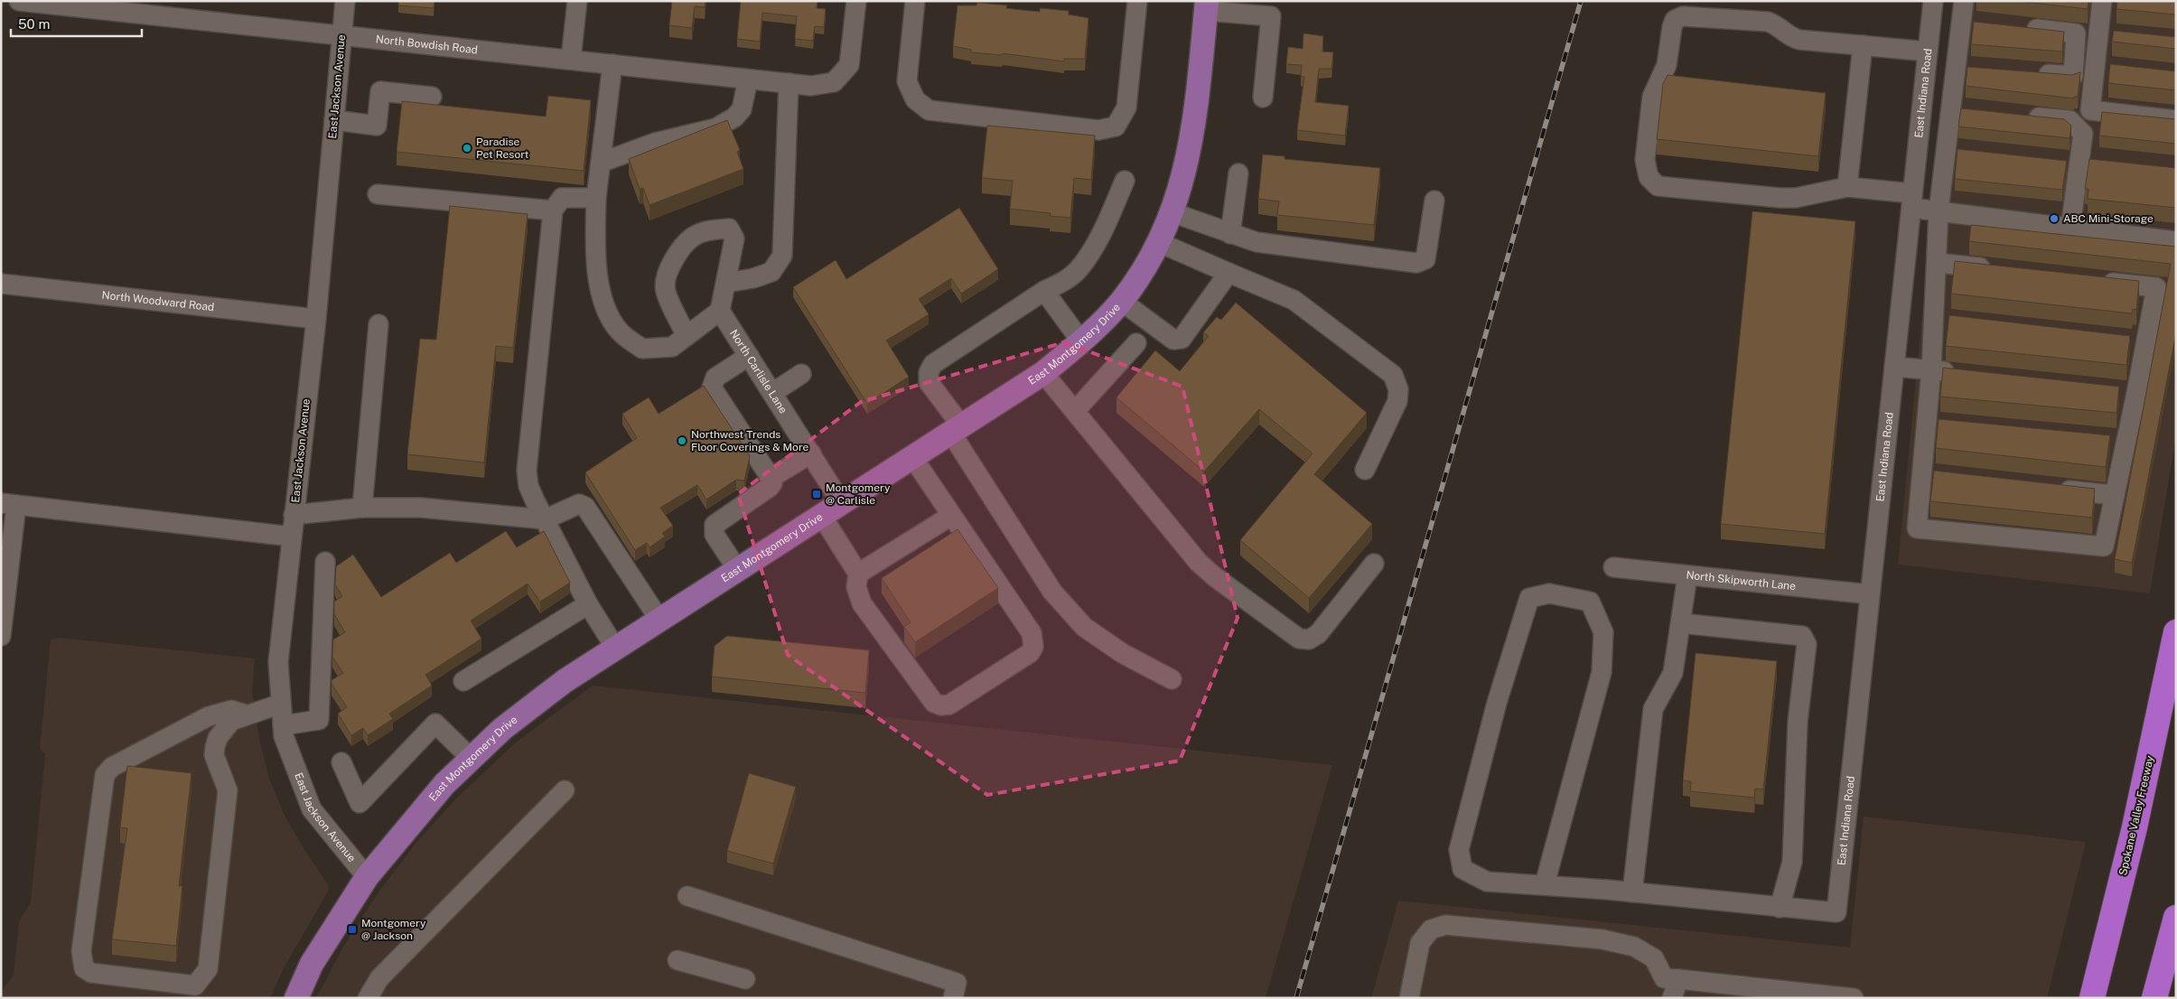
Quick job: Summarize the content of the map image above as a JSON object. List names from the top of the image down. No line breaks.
{"streets":{"highway":["Spokane Valley Freeway"],"main road":["East Montgomery Drive"],"street":["North Bowdish Road","East Jackson Avenue","East Indiana Road","North Woodward Road","North Carlisle Lane","North Skipworth Lane"]},"crossings":[["North Bowdish Road","East Jackson Avenue"],["East Jackson Avenue","North Woodward Road"],["East Jackson Avenue","East Montgomery Drive"],["East Indiana Road","North Skipworth Lane"],["East Montgomery Drive","North Carlisle Lane"]],"places":{"other":["Paradise Pet Resort","ABC Mini-Storage","Northwest Trends Floor Coverings & More"],"transit":["Montgomery @ Carlisle","Montgomery @ Jackson"]},"scale_bar":"50 m"}
